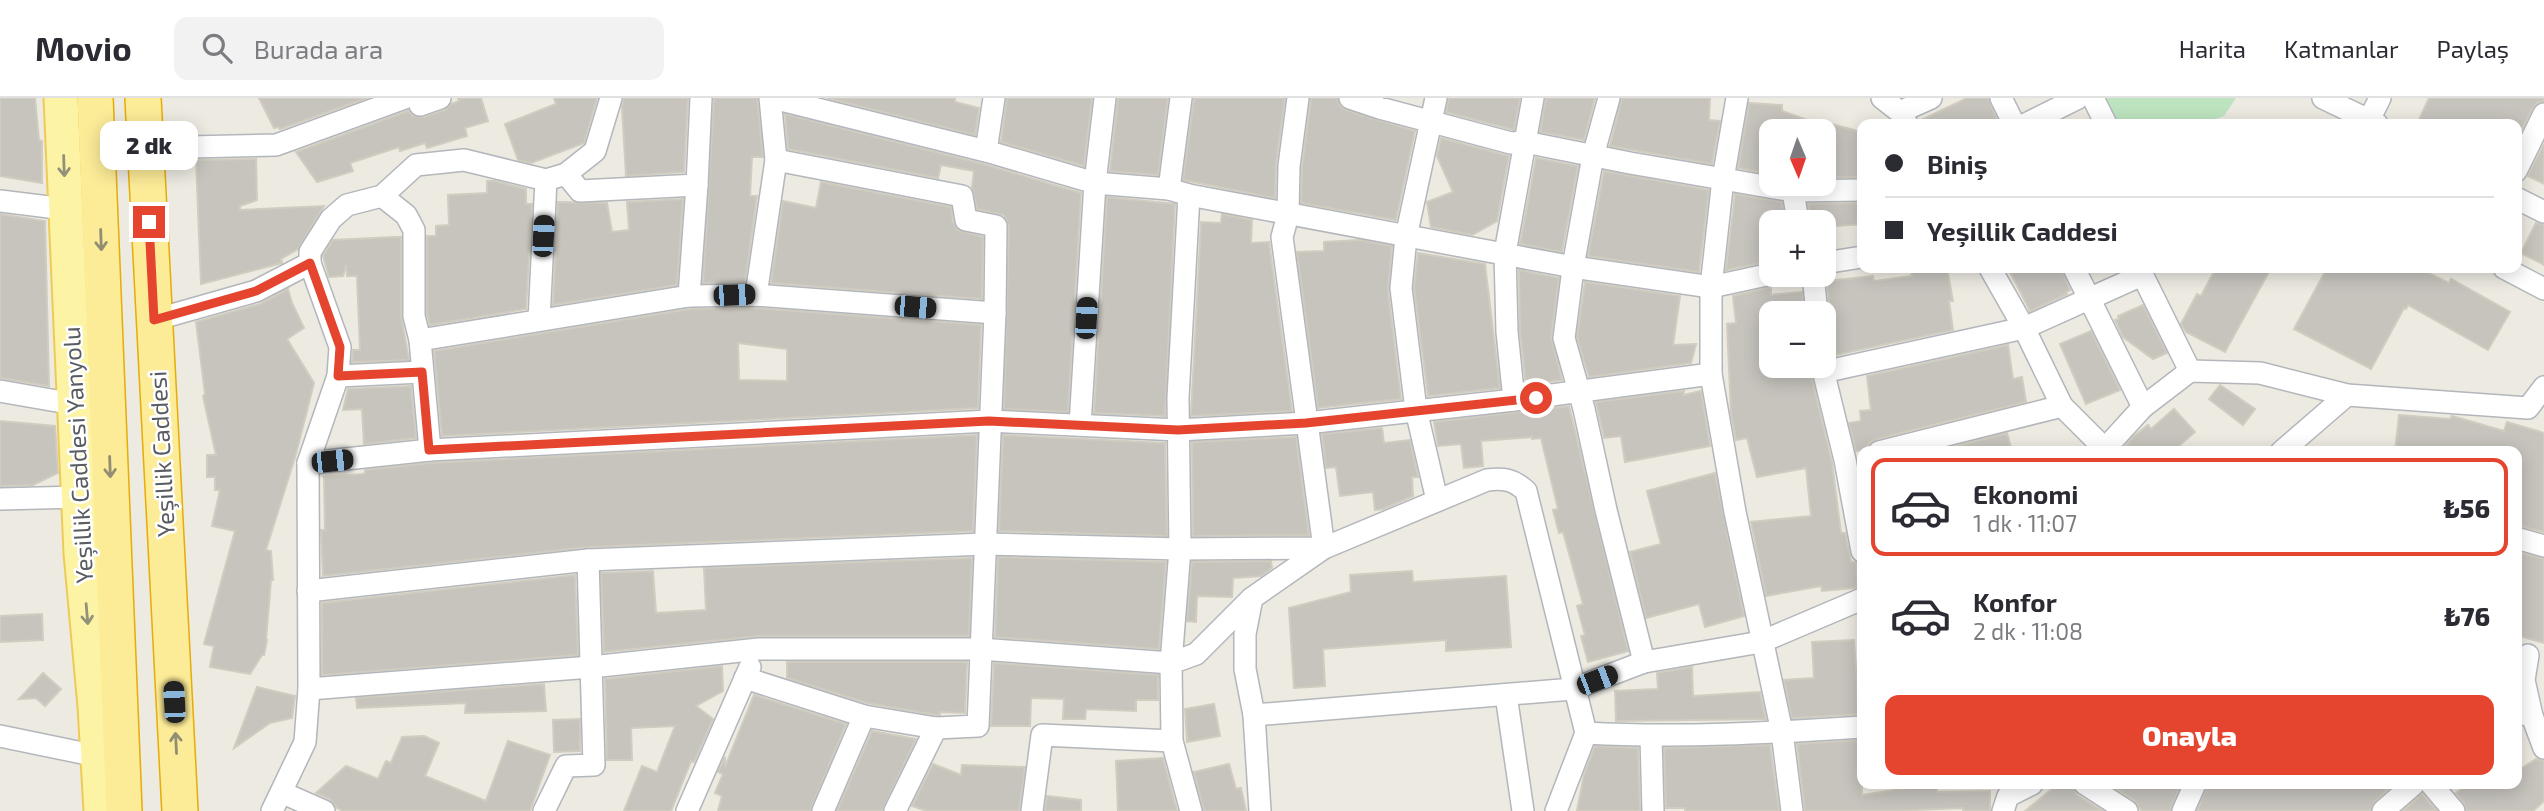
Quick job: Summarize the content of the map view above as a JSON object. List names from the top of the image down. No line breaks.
{"streets":{"highway":["Yeşillik Caddesi"],"main road":["Yeşillik Caddesi Yanyolu"]},"one_way":["Yeşillik Caddesi Yanyolu"],"north":"bottom","page":{"header":"Movio","search":"Burada ara","nav":["Harita","Katmanlar","Paylaş"],"map_buttons":["+","−"],"banner":["Biniş","Yeşillik Caddesi"],"bubble":"2 dk","list":[{"name":"Ekonomi","note":"1 dk · 11:07","value":"₺56"},{"name":"Konfor","note":"2 dk · 11:08","value":"₺76"}],"buttons":"Onayla"}}
